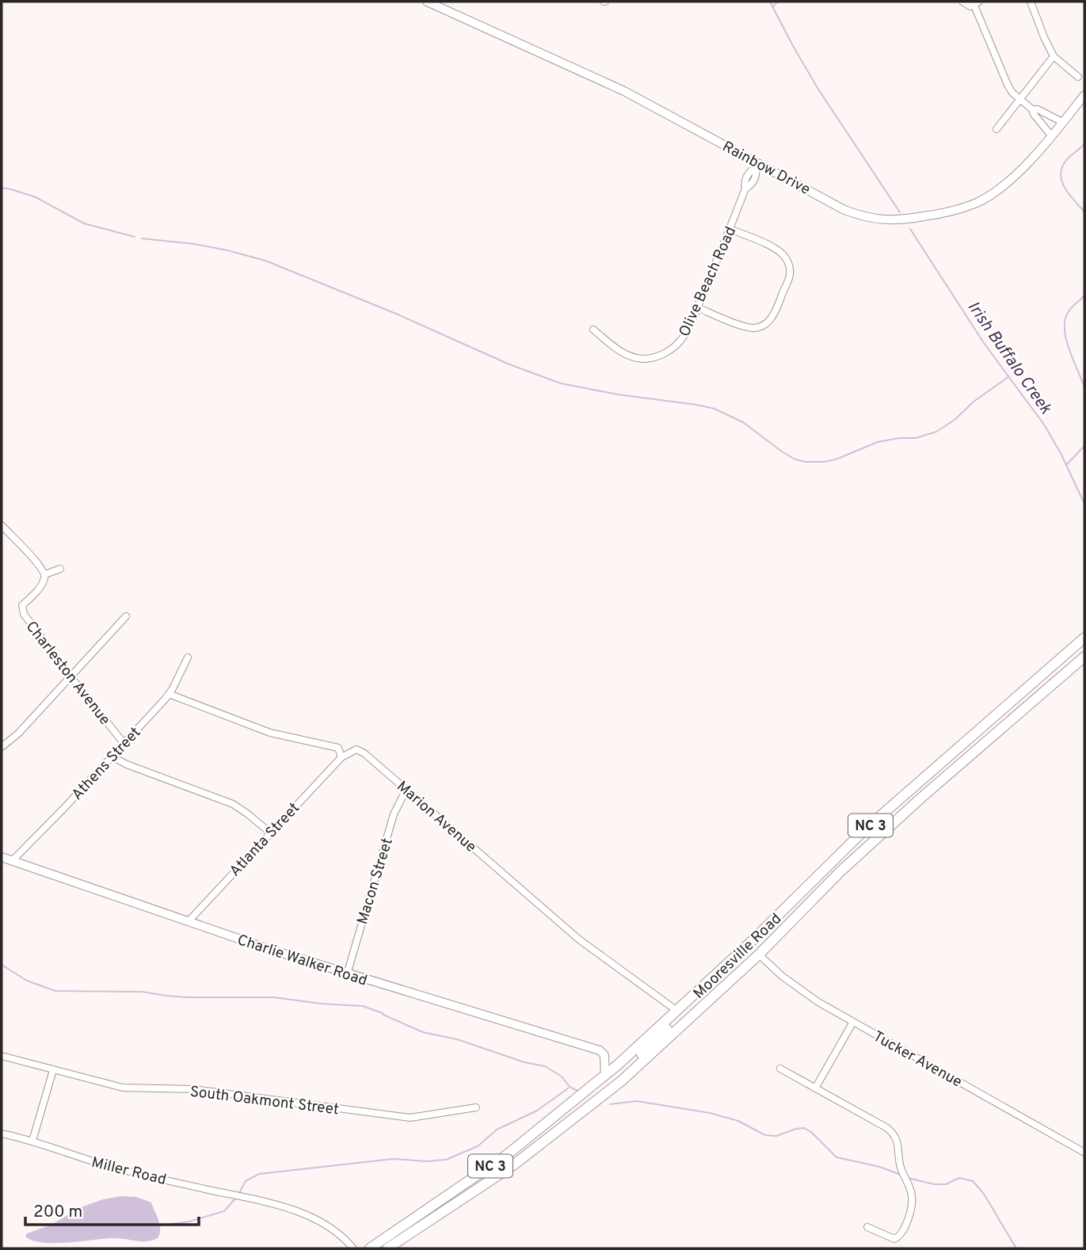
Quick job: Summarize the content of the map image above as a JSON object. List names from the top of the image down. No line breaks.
{"streets":{"main road":["NC 3","Mooresville Road"],"street":["Rainbow Drive","Olive Beach Road","Charleston Avenue","Athens Street","Marion Avenue","Atlanta Street","Macon Street","Charlie Walker Road","Tucker Avenue","South Oakmont Street","Miller Road"]},"crossings":[["Rainbow Drive","Olive Beach Road"],["Charleston Avenue","Athens Street"],["Athens Street","Charlie Walker Road"],["Marion Avenue","Atlanta Street"],["Marion Avenue","Macon Street"],["Marion Avenue","Mooresville Road"],["Atlanta Street","Charlie Walker Road"],["Macon Street","Charlie Walker Road"],["Mooresville Road","Charlie Walker Road"],["Mooresville Road","Tucker Avenue"]],"water":["Irish Buffalo Creek"],"scale_bar":"200 m"}
